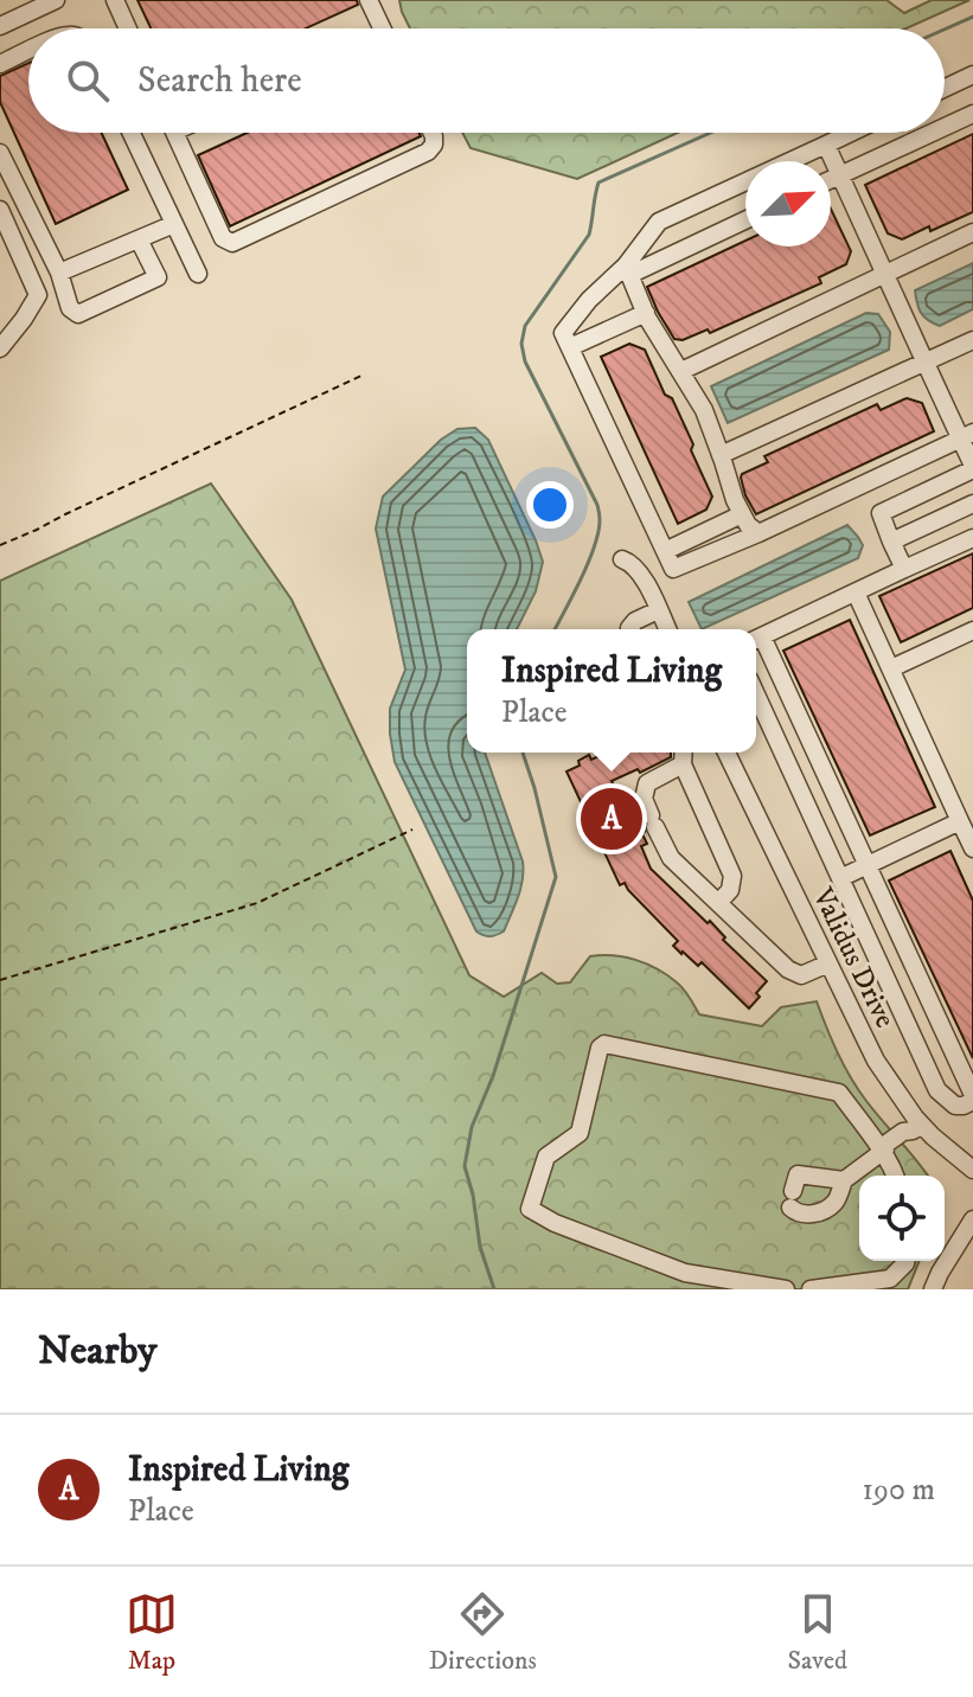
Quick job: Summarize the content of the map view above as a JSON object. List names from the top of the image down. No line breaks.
{"streets":{"street":["Validus Drive"]},"north":"top right","page":{"search":"Search here","popup":["Inspired Living","Place"],"pins":"A","heading":"Nearby","list":[{"mark":"A","name":"Inspired Living","note":"Place","value":"190 m"}],"nav":["Map","Directions","Saved"]}}
